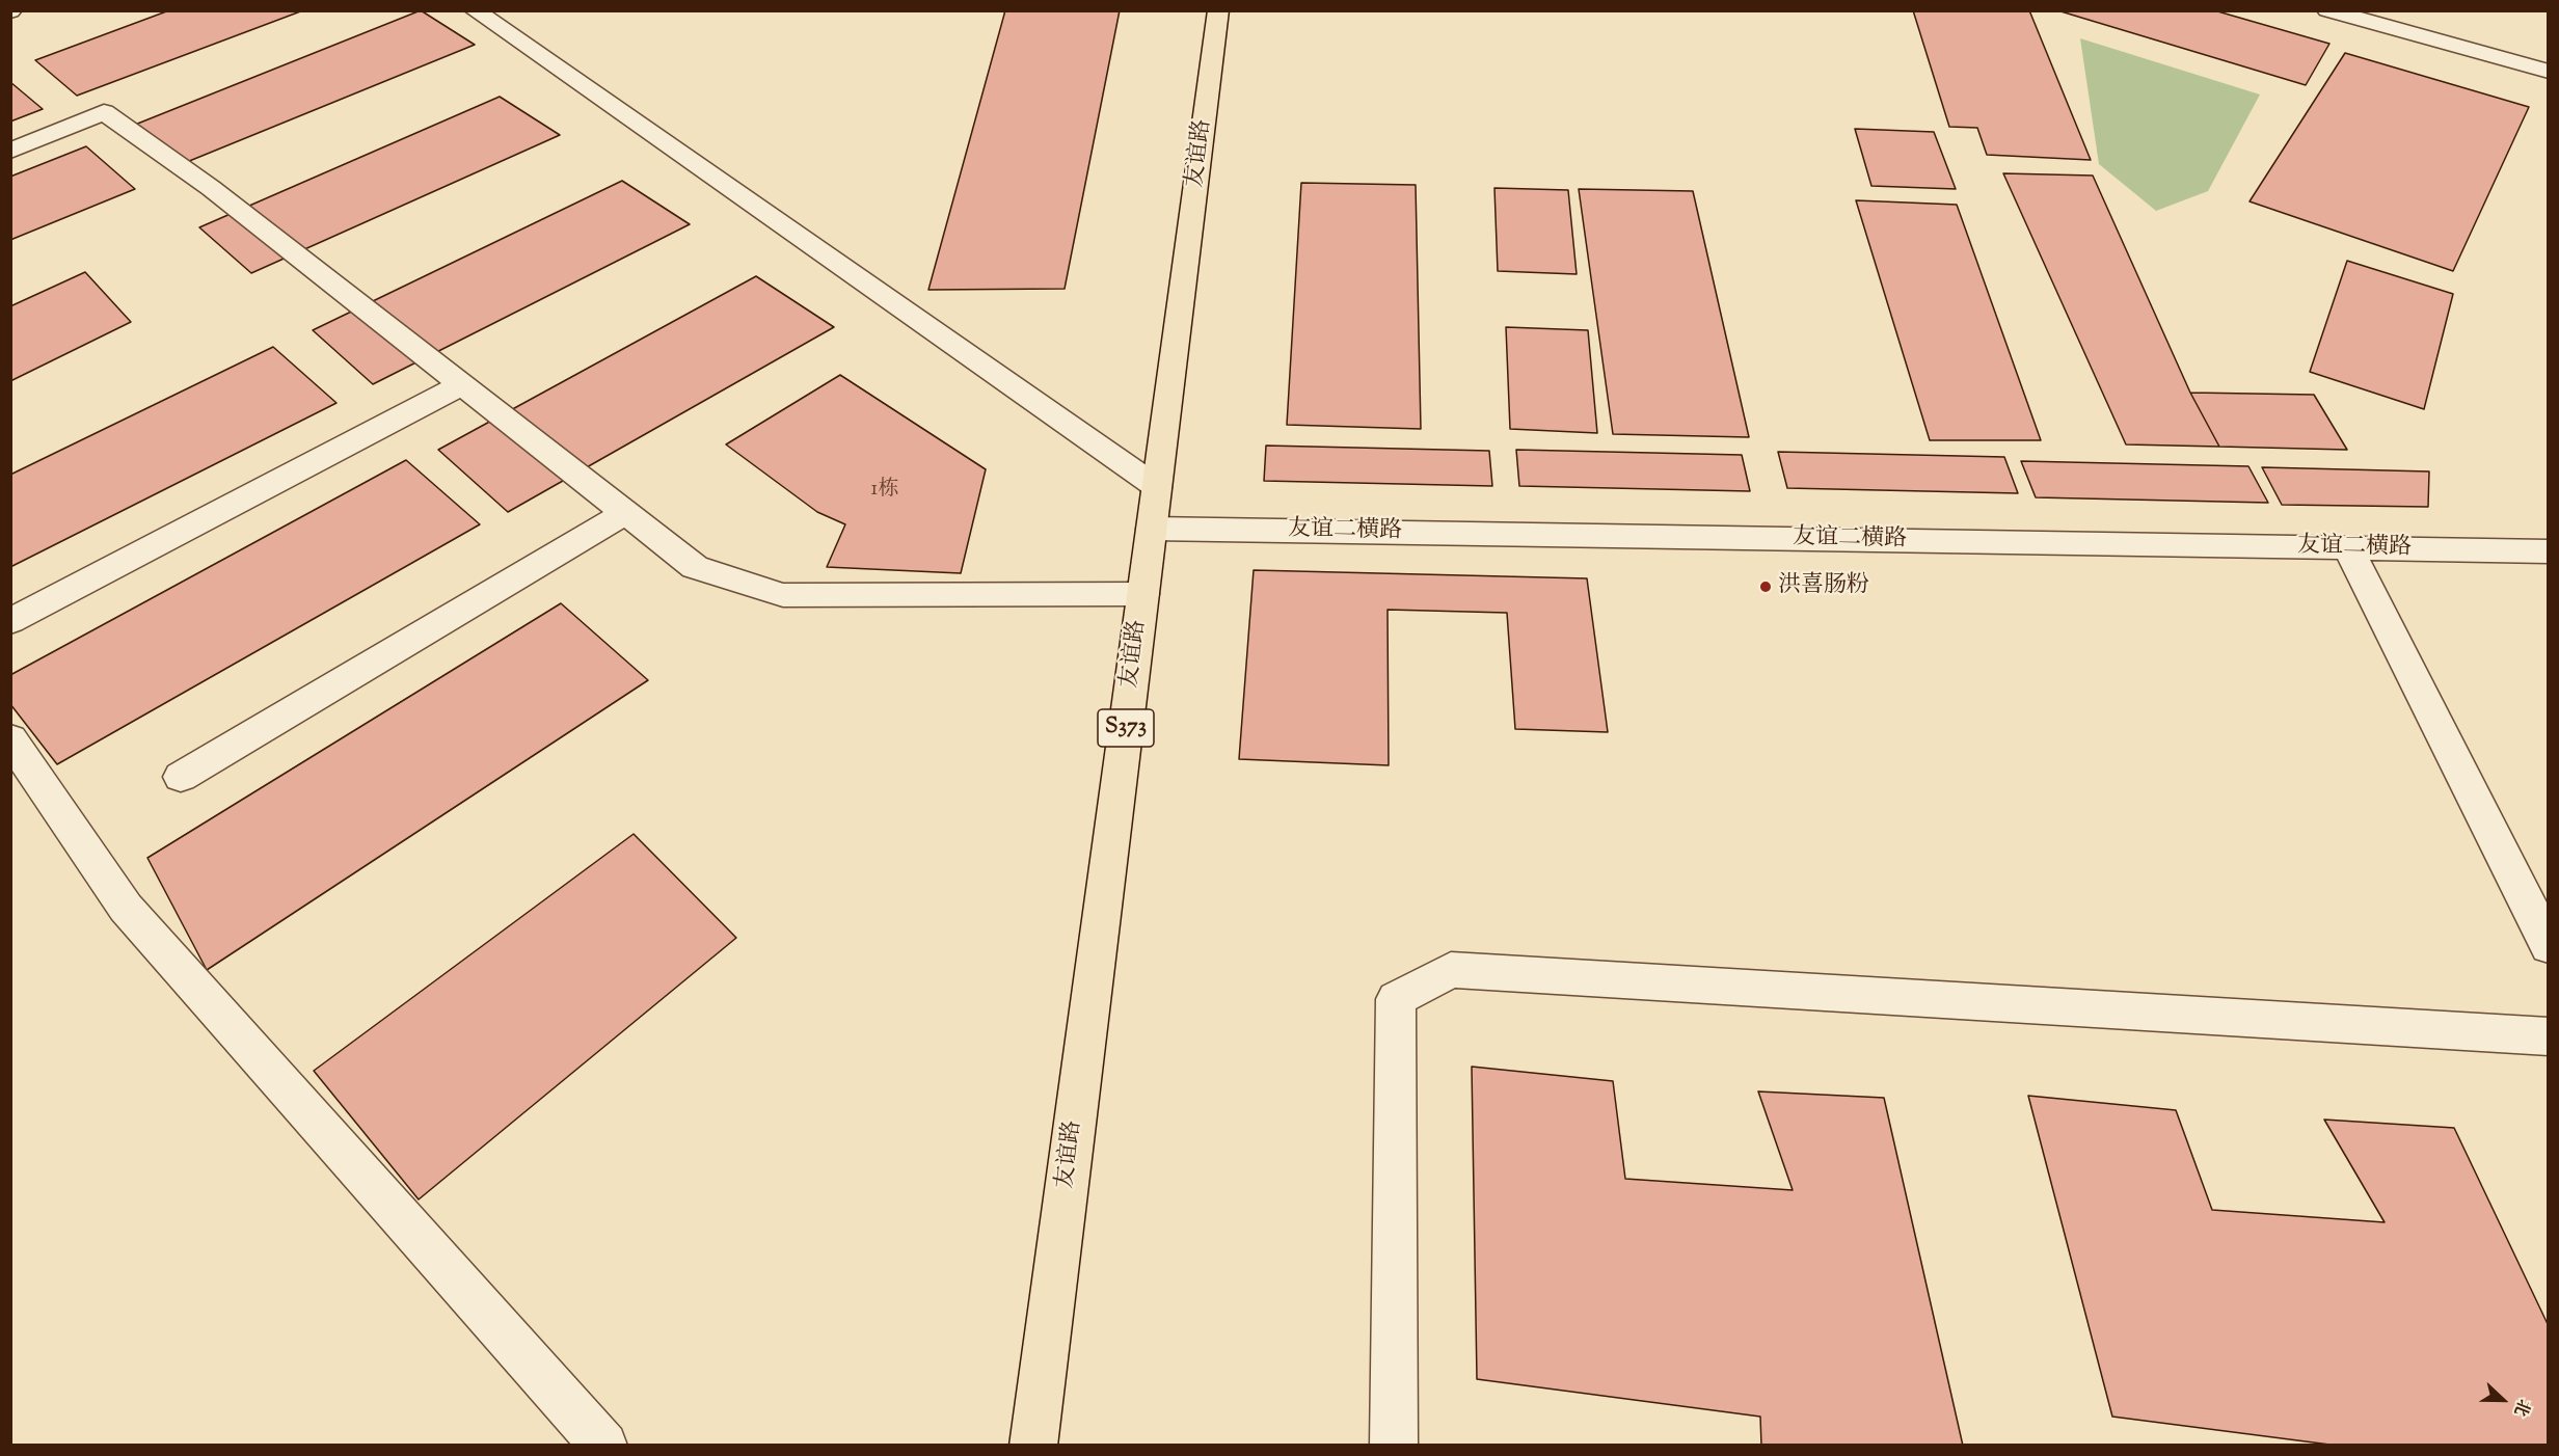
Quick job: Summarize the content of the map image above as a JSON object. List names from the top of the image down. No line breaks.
{"streets":{"main road":["友谊路","S373"],"street":["友谊二横路"]},"crossings":[["友谊路","友谊二横路"]],"places":["洪喜肠粉"],"house_numbers":["1栋"],"north":"right"}
